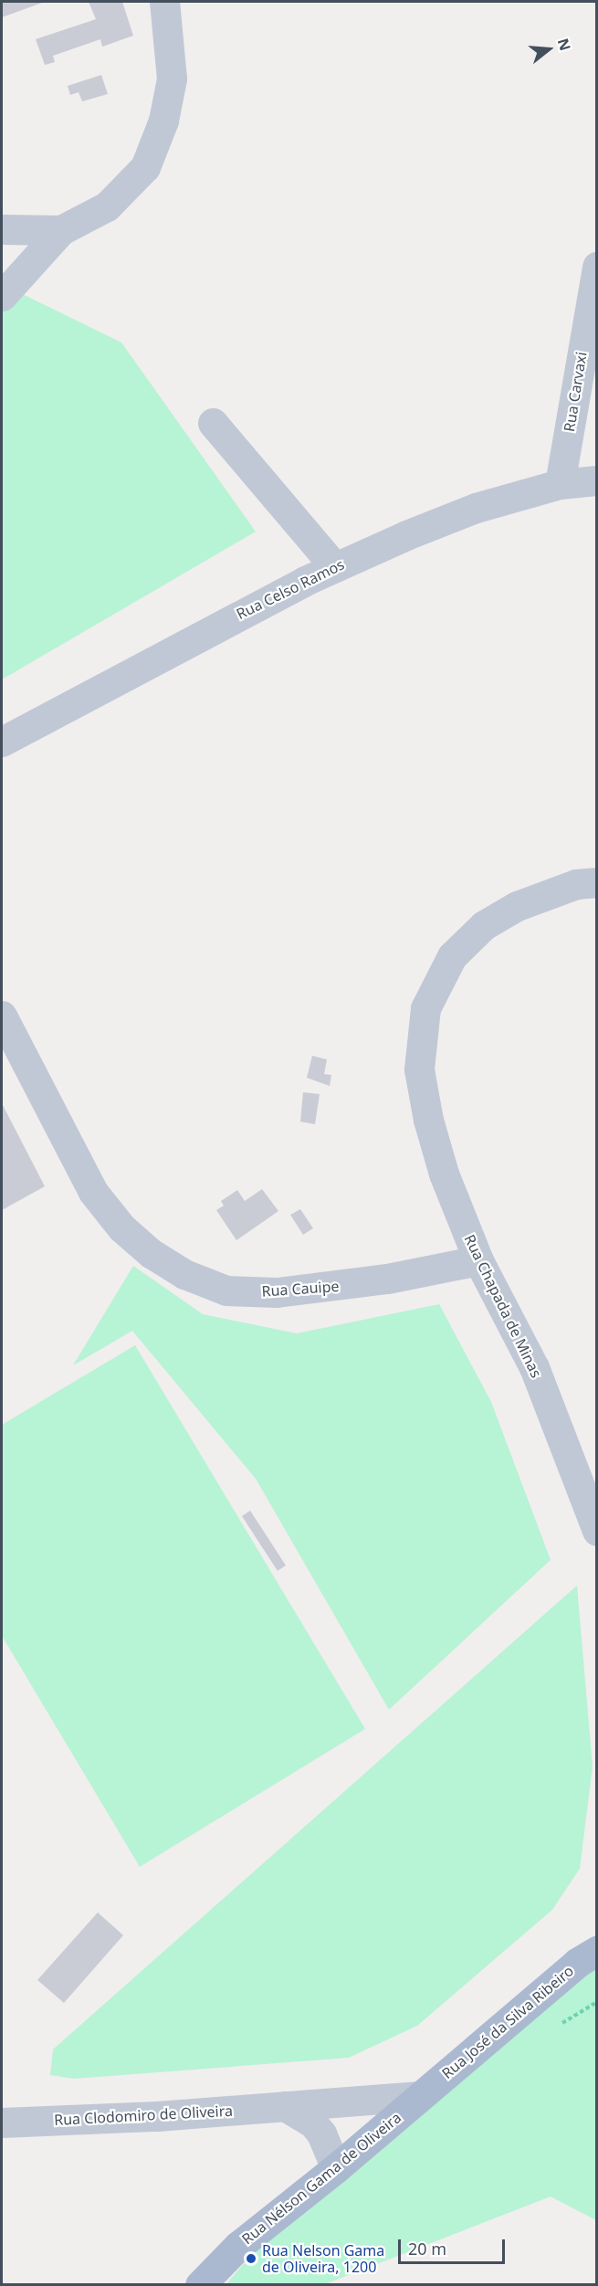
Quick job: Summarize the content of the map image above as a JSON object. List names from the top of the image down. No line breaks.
{"streets":{"main road":["Rua José da Silva Ribeiro","Rua Nélson Gama de Oliveira"],"street":["Rua Carvaxi","Rua Celso Ramos","Rua Cauipe","Rua Chapada de Minas","Rua Clodomiro de Oliveira"]},"crossings":[["Rua Carvaxi","Rua Celso Ramos"],["Rua Cauipe","Rua Chapada de Minas"],["Rua José da Silva Ribeiro","Rua Clodomiro de Oliveira"],["Rua José da Silva Ribeiro","Rua Nélson Gama de Oliveira"],["Rua Clodomiro de Oliveira","Rua Nélson Gama de Oliveira"]],"places":["Rua Nelson Gama de Oliveira, 1200"],"scale_bar":"20 m","north":"right"}
